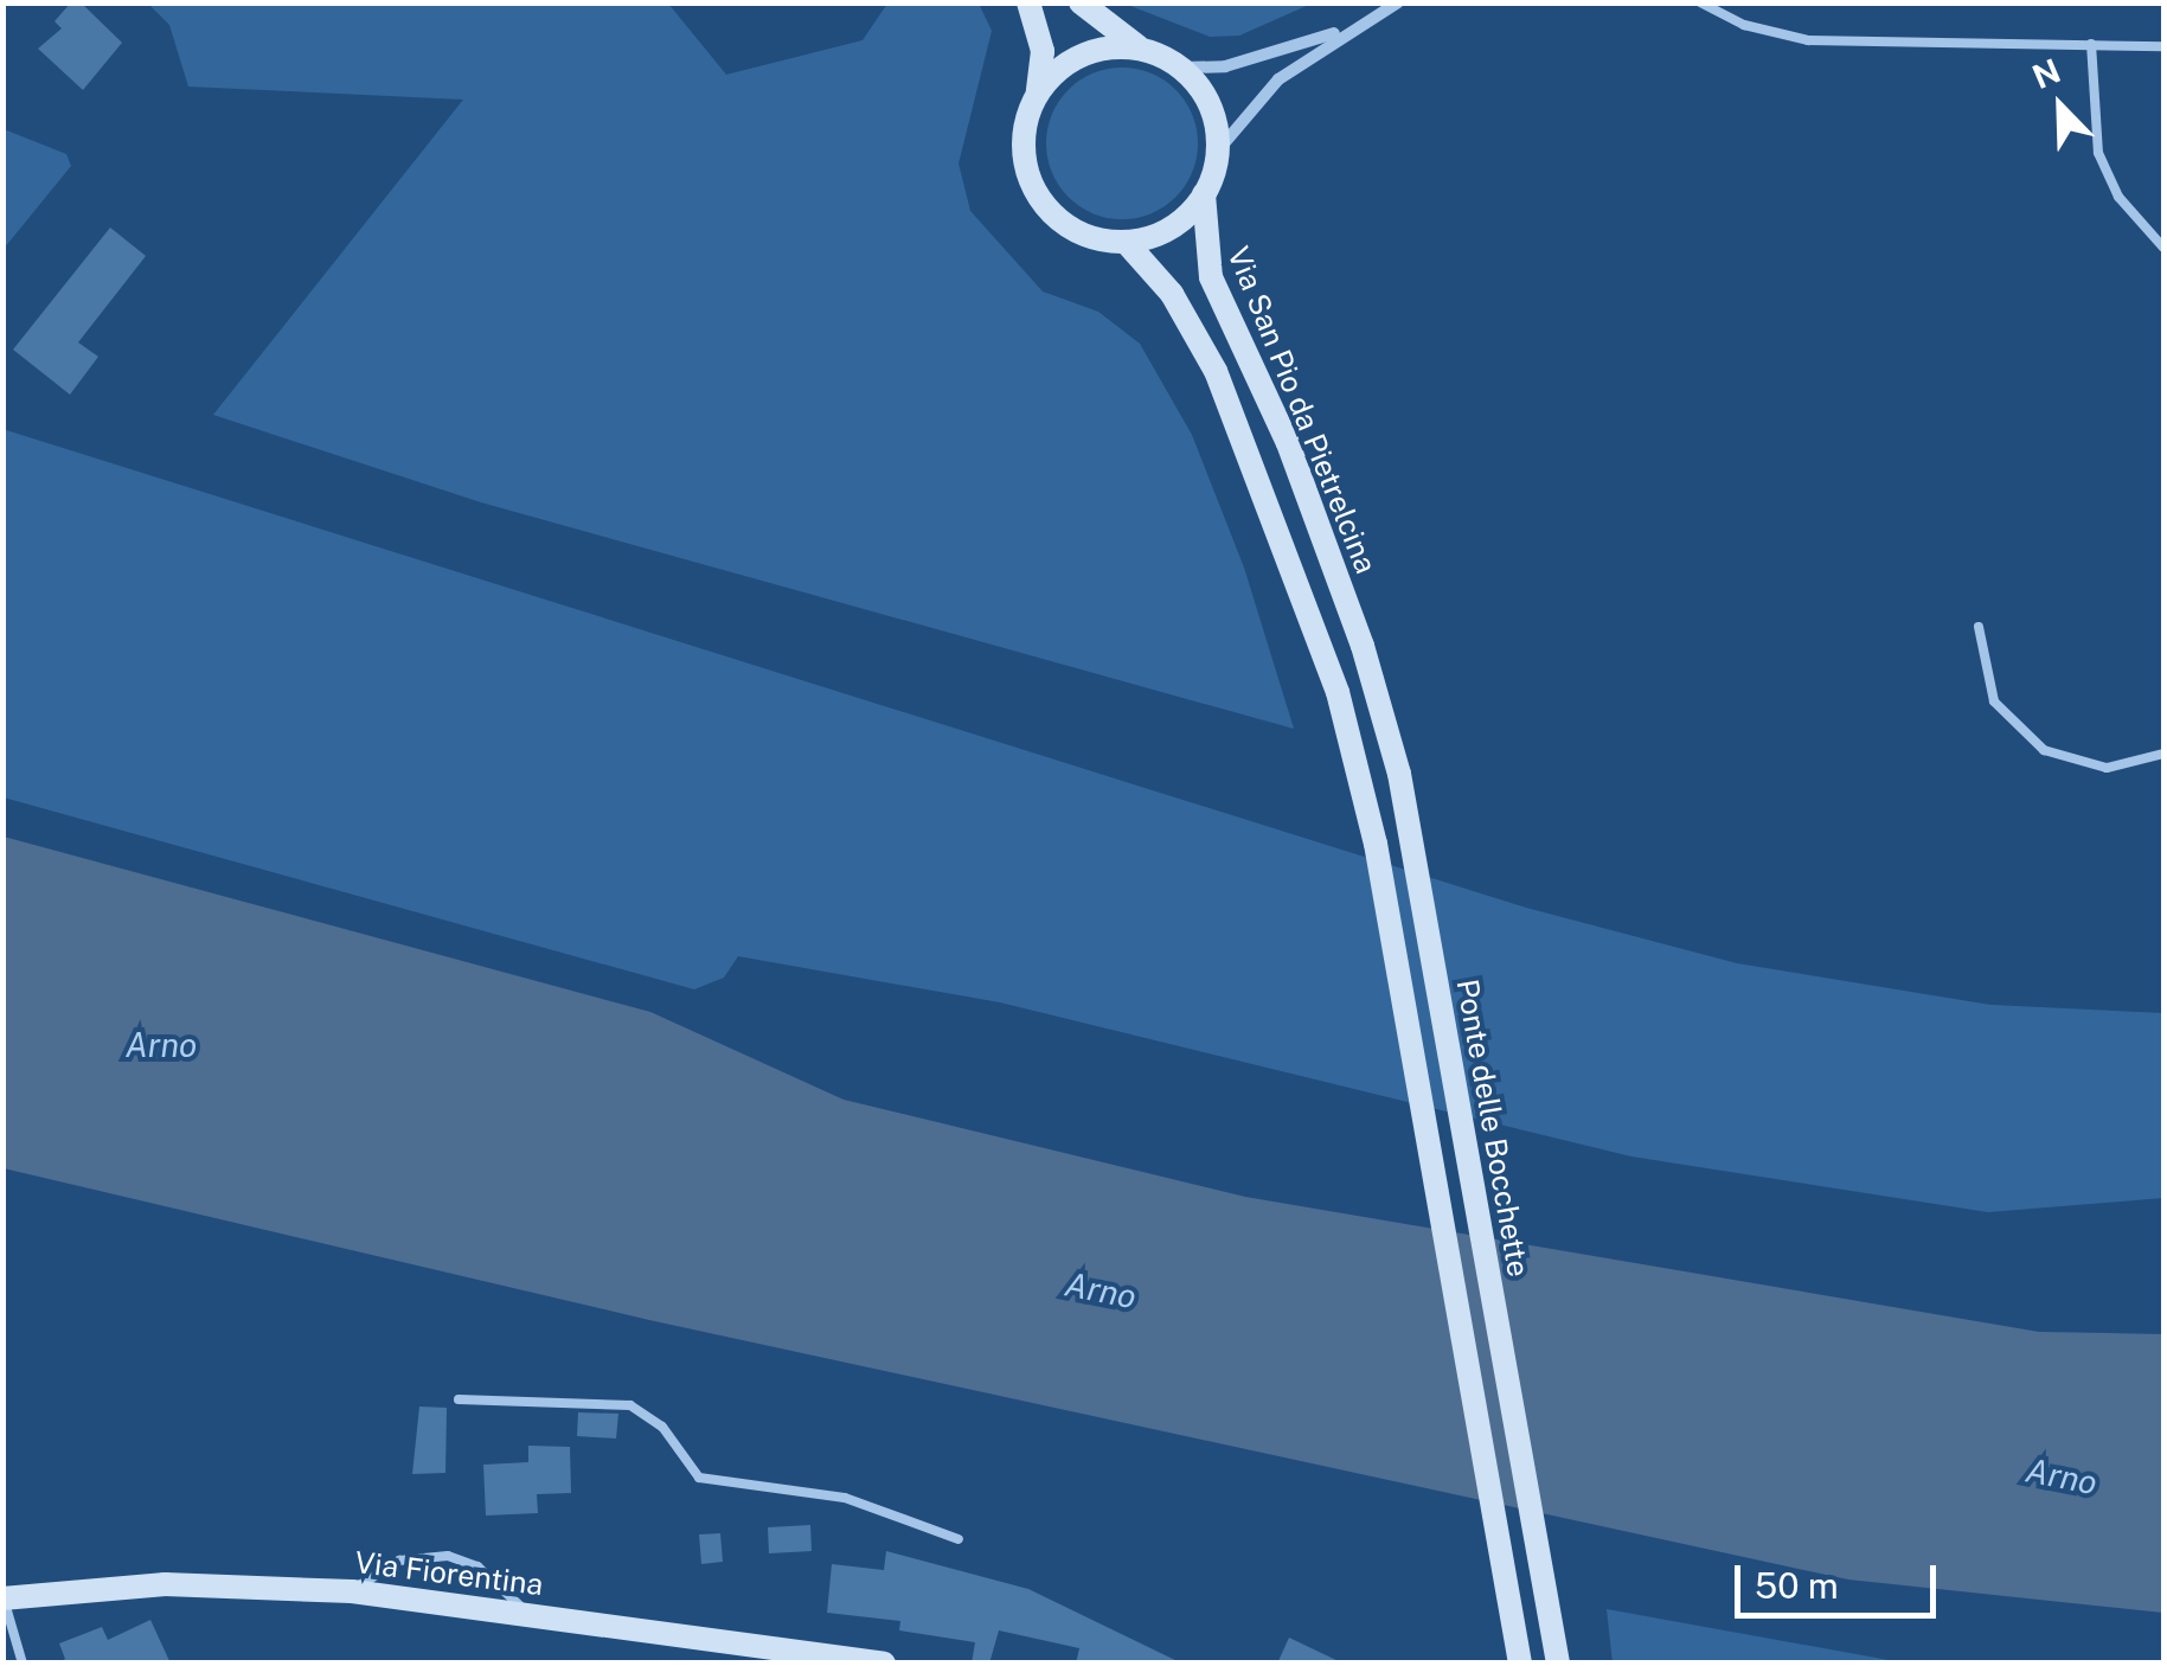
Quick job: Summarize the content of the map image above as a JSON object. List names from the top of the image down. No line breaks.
{"streets":{"main road":["Via San Pio da Pietrelcina","Ponte delle Bocchette","Via Fiorentina"]},"crossings":[["Via San Pio da Pietrelcina","Ponte delle Bocchette"]],"water":["Arno"],"scale_bar":"50 m","north":"top left"}
